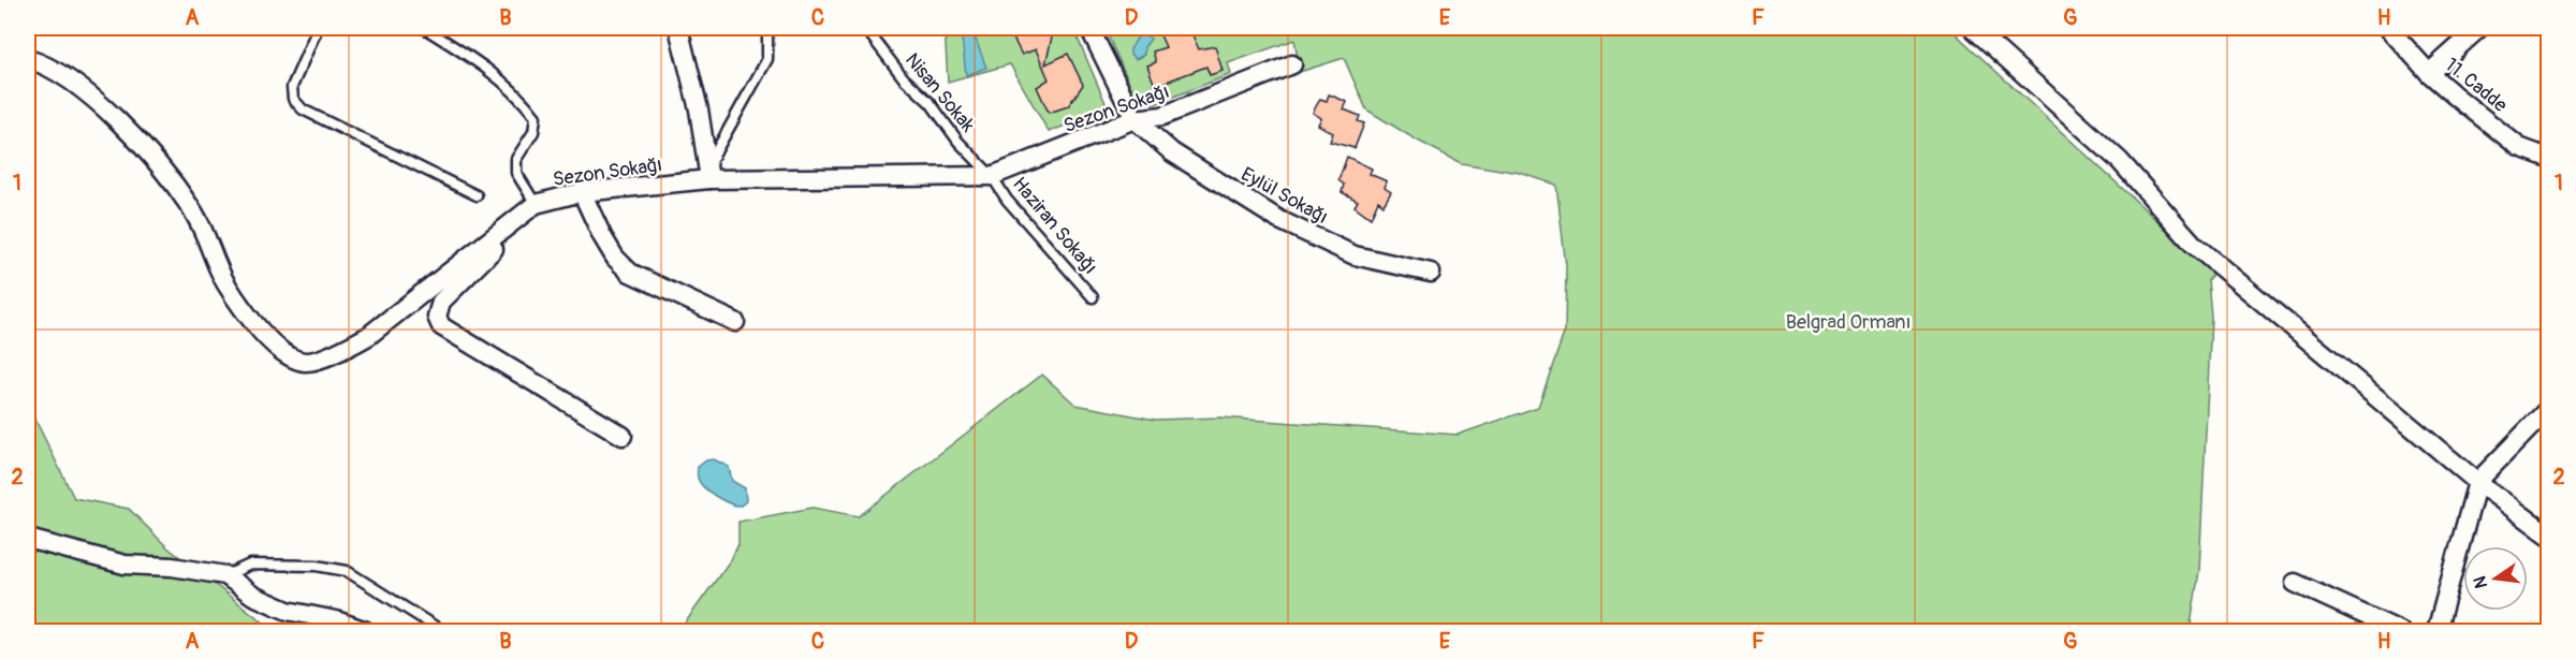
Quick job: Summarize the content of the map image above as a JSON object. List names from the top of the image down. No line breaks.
{"streets":{"street":["11. Cadde","Sezon Sokağı","Eylül Sokağı"],"lane":["Nisan Sokak","Haziran Sokağı"]},"crossings":[["Nisan Sokak","Sezon Sokağı"],["Nisan Sokak","Haziran Sokağı"],["Sezon Sokağı","Eylül Sokağı"],["Sezon Sokağı","Haziran Sokağı"]],"parks":["Belgrad Ormanı"],"north":"left","grid":{"columns":["A","B","C","D","E","F","G","H"],"rows":["1","2"]}}
